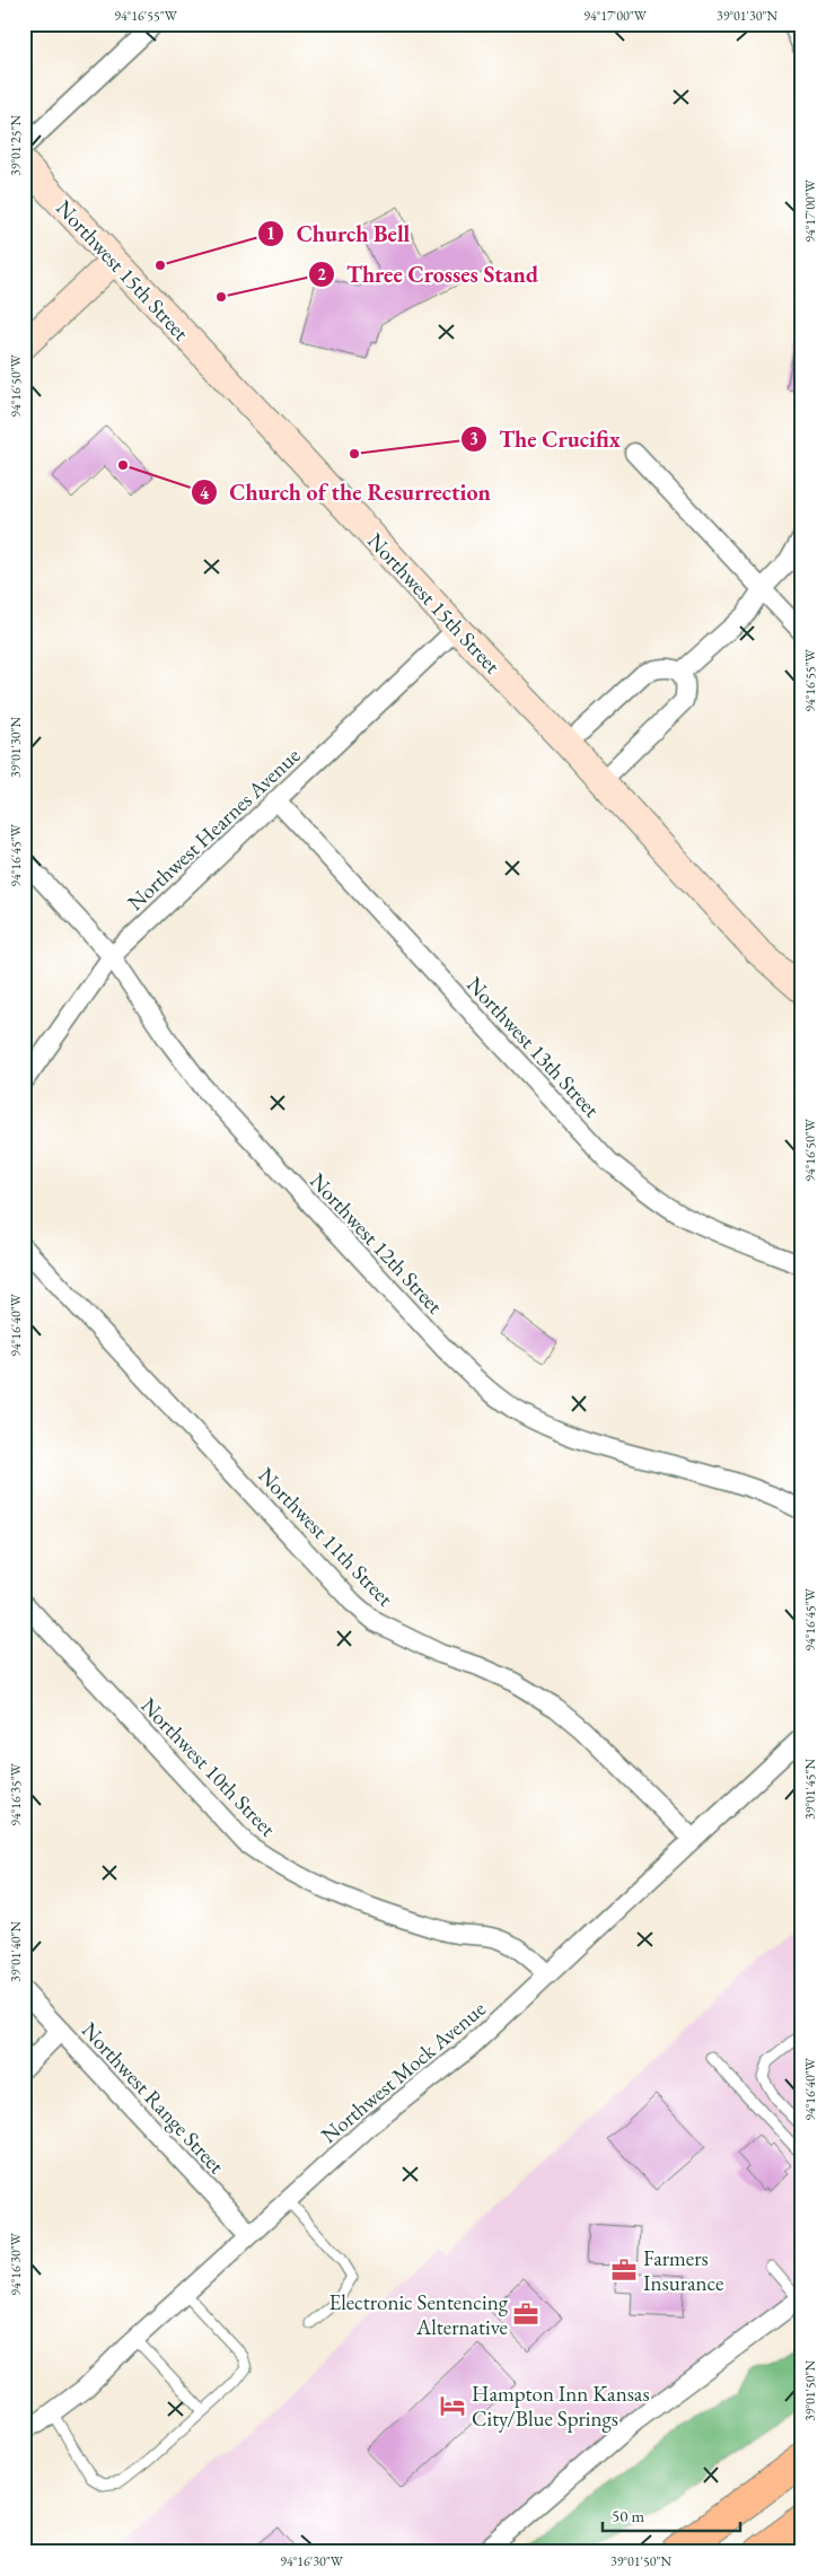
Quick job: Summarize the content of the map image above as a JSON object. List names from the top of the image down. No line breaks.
{"streets":{"street":["Northwest 15th Street","Northwest Hearnes Avenue","Northwest 13th Street","Northwest 12th Street","Northwest 11th Street","Northwest 10th Street","Northwest Mock Avenue","Northwest Range Street"]},"crossings":[["Northwest 15th Street","Northwest Hearnes Avenue"],["Northwest Hearnes Avenue","Northwest 13th Street"],["Northwest Hearnes Avenue","Northwest 12th Street"],["Northwest 11th Street","Northwest Mock Avenue"],["Northwest 10th Street","Northwest Mock Avenue"],["Northwest Mock Avenue","Northwest Range Street"]],"places":{"other":["Church Bell","Three Crosses Stand","The Crucifix","Church of the Resurrection"],"office":["Farmers Insurance","Electronic Sentencing Alternative"],"hotel":["Hampton Inn Kansas City/Blue Springs"]},"scale_bar":"50 m","coordinates":["94°16'55\"W","94°17'00\"W","39°01'30\"N","39°01'25\"N","94°16'50\"W","94°16'45\"W","94°16'40\"W","39°01'45\"N","94°16'35\"W","39°01'40\"N","94°16'30\"W","39°01'50\"N"]}
